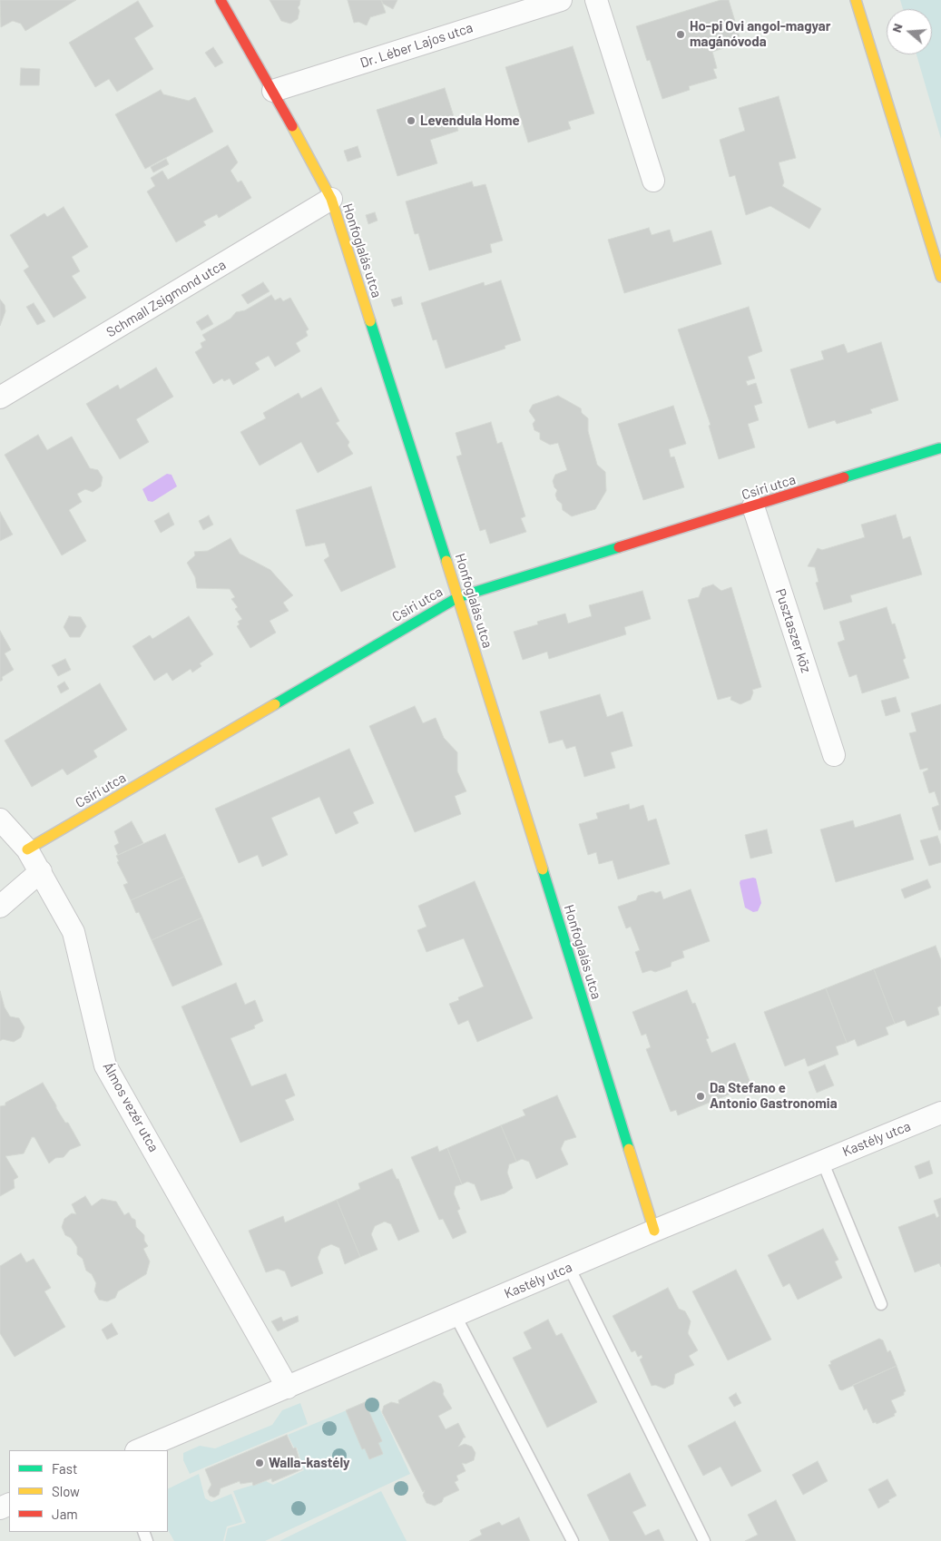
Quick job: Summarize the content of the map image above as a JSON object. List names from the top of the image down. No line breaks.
{"streets":{"street":["Dr. Léber Lajos utca","Honfoglalás utca","Schmall Zsigmond utca","Csiri utca","Pusztaszer köz","Álmos vezér utca","Kastély utca"]},"crossings":[["Dr. Léber Lajos utca","Honfoglalás utca"],["Honfoglalás utca","Schmall Zsigmond utca"],["Honfoglalás utca","Csiri utca"],["Honfoglalás utca","Kastély utca"],["Csiri utca","Pusztaszer köz"],["Csiri utca","Álmos vezér utca"],["Álmos vezér utca","Kastély utca"]],"places":["Ho-pi Ovi angol-magyar magánóvoda","Levendula Home","Da Stefano e Antonio Gastronomia","Walla-kastély"],"legend":["Fast","Slow","Jam"],"north":"left"}
